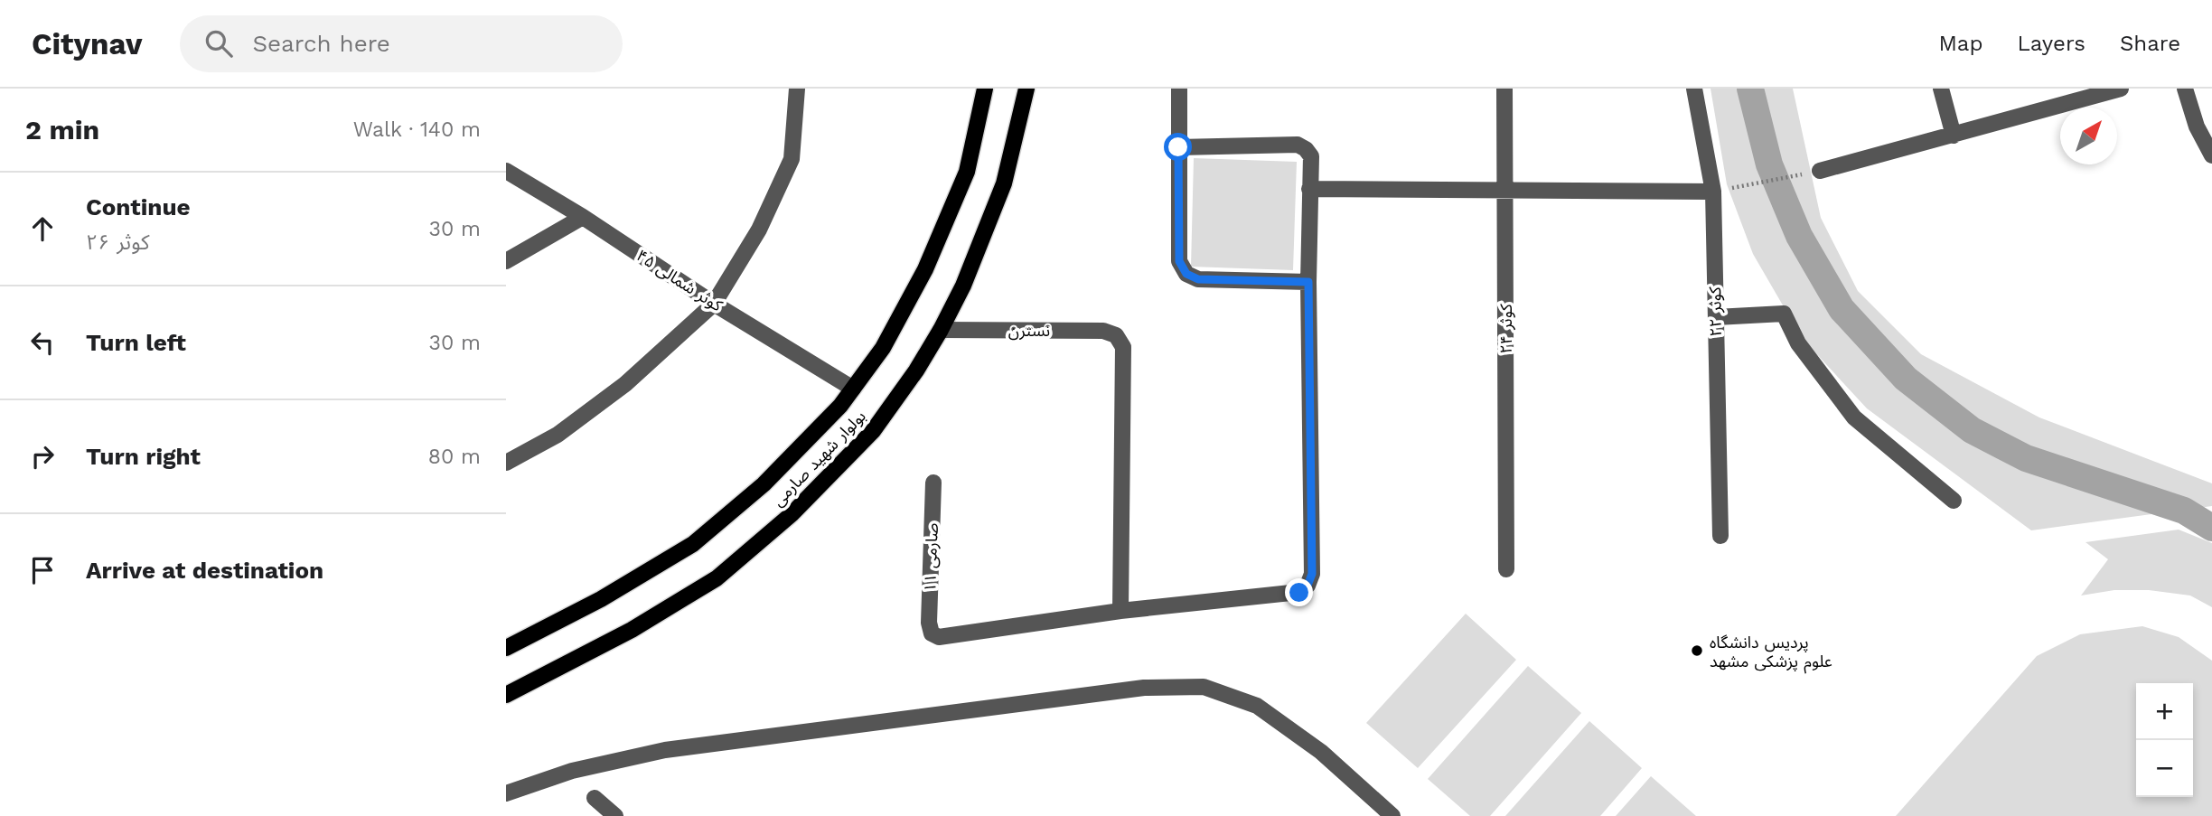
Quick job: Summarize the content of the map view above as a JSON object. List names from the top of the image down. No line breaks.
{"streets":{"main road":["بولوار شهید صارمی"],"street":["کوثر شمالی ۴۵","کوثر ۲۲","کوثر ۲۴","نسترن","صارمی ۱۱"]},"crossings":[["کوثر شمالی ۴۵","بولوار شهید صارمی"],["نسترن","بولوار شهید صارمی"],["نسترن","صارمی ۱۱"]],"places":["پردیس دانشگاه علوم پزشکی مشهد"],"north":"top right","page":{"header":"Citynav","search":"Search here","nav":["Map","Layers","Share"],"heading":["2 min","Walk · 140 m"],"list":[["Continue","کوثر ۲۶","30 m"],["Turn left","30 m"],["Turn right","80 m"],"Arrive at destination"],"map_buttons":["+","−"]}}
